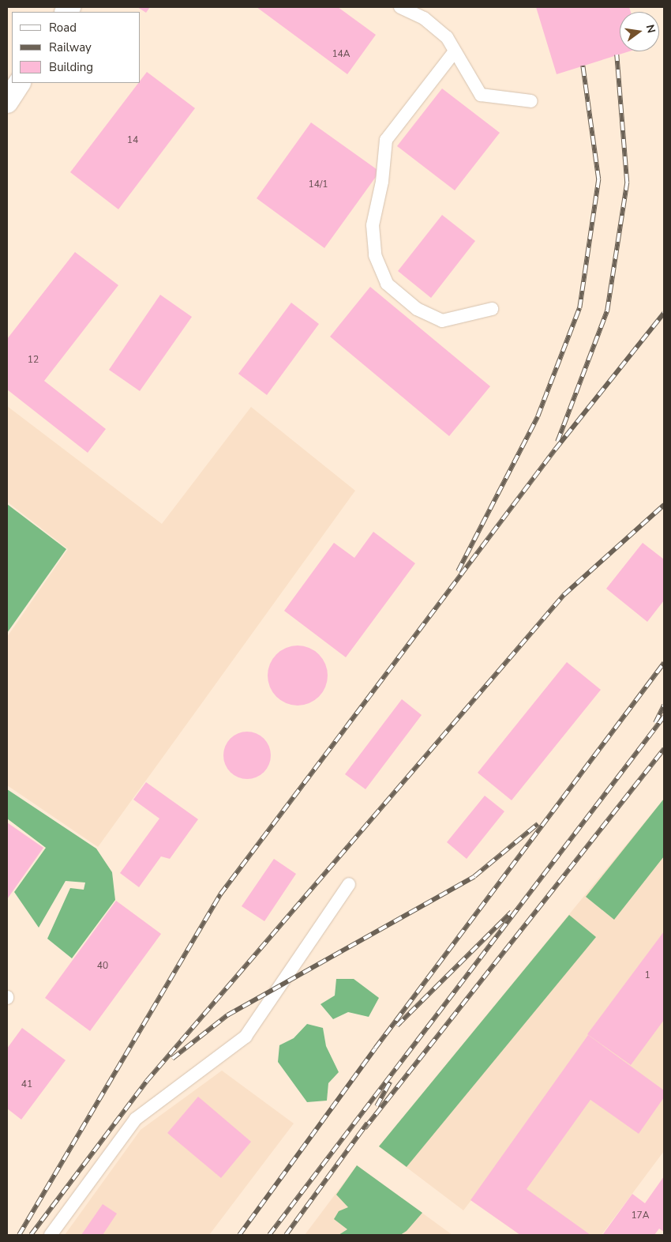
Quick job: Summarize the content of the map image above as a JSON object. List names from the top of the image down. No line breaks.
{"house_numbers":["14А","14","14/1","12","40","1","41","17А"],"legend":["Road","Railway","Building"],"north":"right"}
